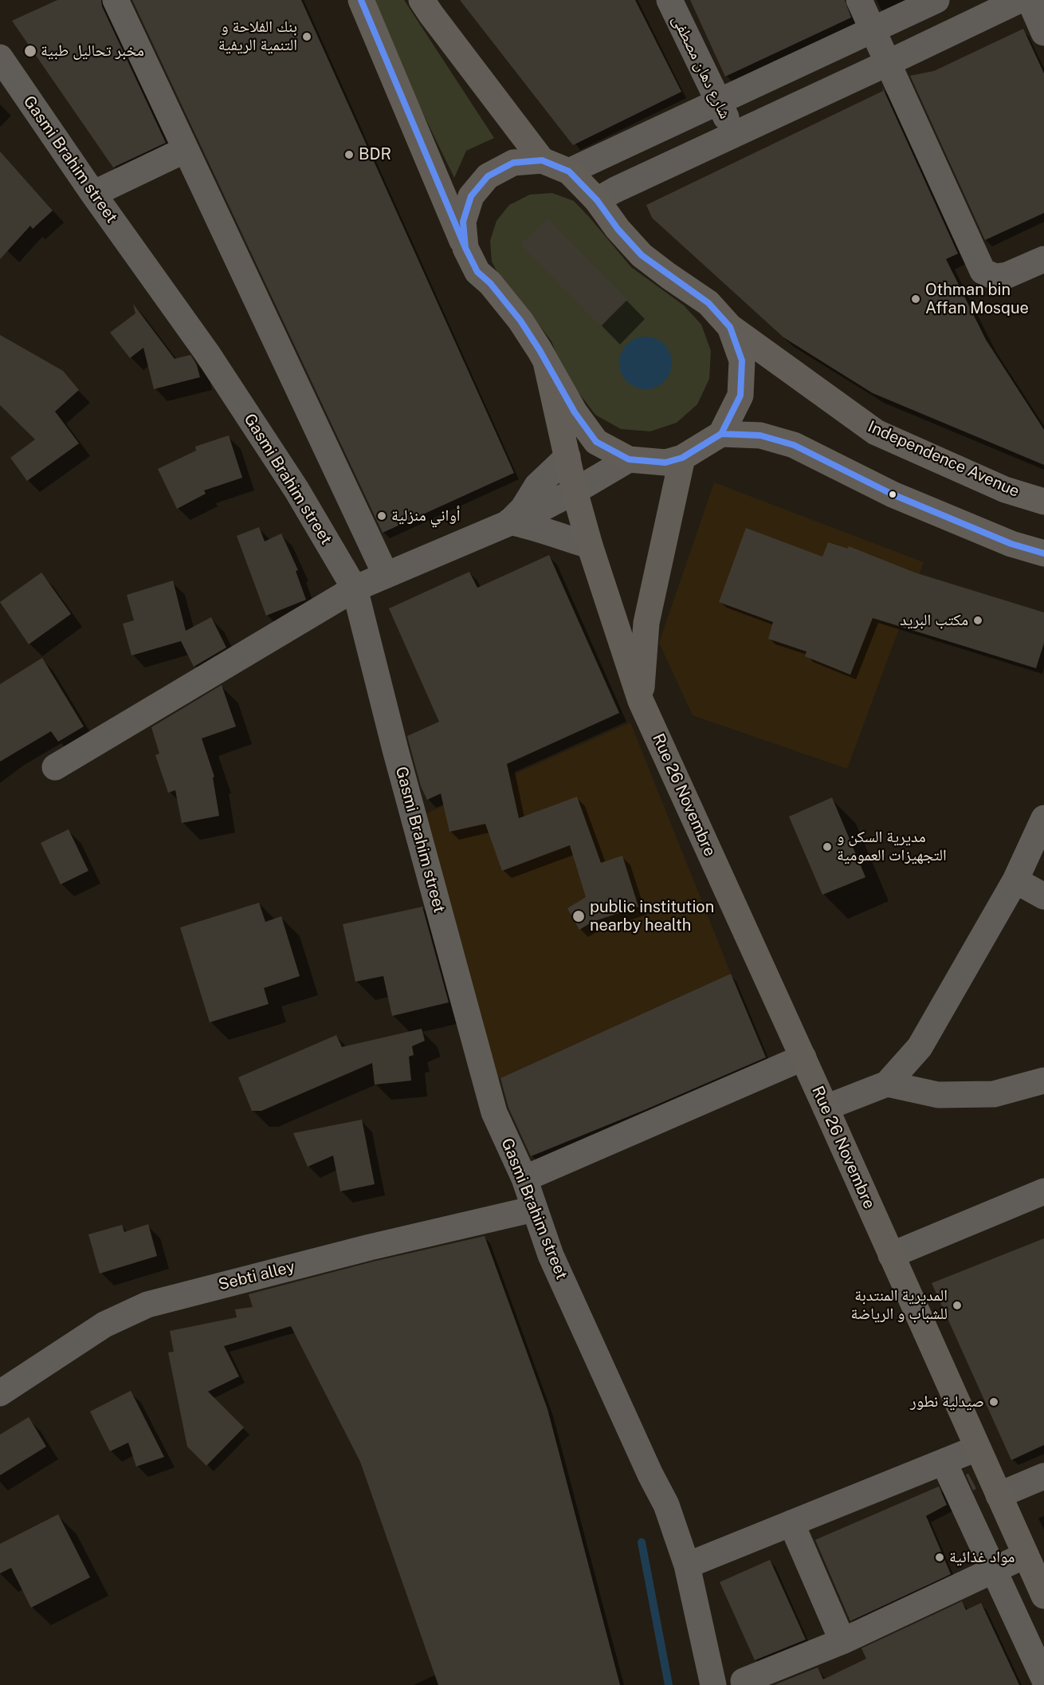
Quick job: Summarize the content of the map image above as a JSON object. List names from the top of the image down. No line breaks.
{"streets":{"main road":["Independence Avenue","Rue 26 Novembre"],"street":["شارع دهان مصطفى","Gasmi Brahim street","Sebti alley"]},"crossings":[["Gasmi Brahim street","Sebti alley"]],"places":["بنك الفلاحة و التنمية الريفية","مخبر تحاليل طبية","BDR","Othman bin Affan Mosque","أواني منزلية","مكتب البريد","مديرية السكن و التجهيزات العمومية","public institution nearby health","المديرية المنتدبة للشباب و الرياضة","صيدلية نطور","مواد غذائية"]}
